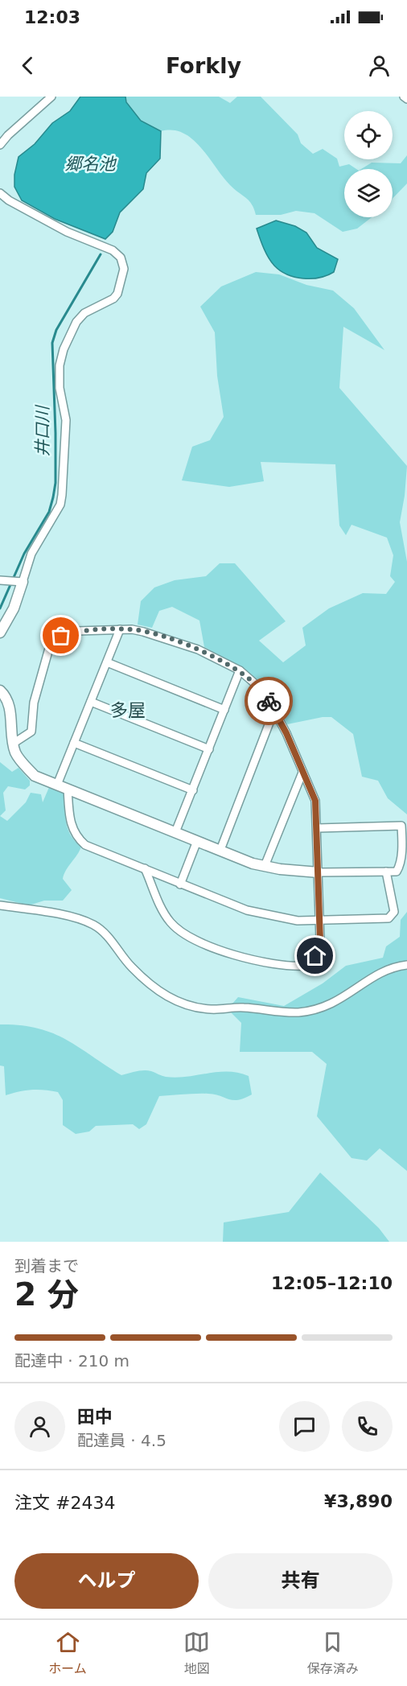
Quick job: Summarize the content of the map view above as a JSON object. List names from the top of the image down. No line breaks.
{"districts":["多屋"],"water":["郷名池","井口川"],"page":{"status":"12:03","header":"Forkly","heading":["2 分","到着まで","12:05–12:10"],"panel":["田中","配達員 · 4.5","注文 #2434","¥3,890"],"bar":"配達中 · 210 m","buttons":["ヘルプ","共有"],"tabs":["ホーム","地図","保存済み"]}}
